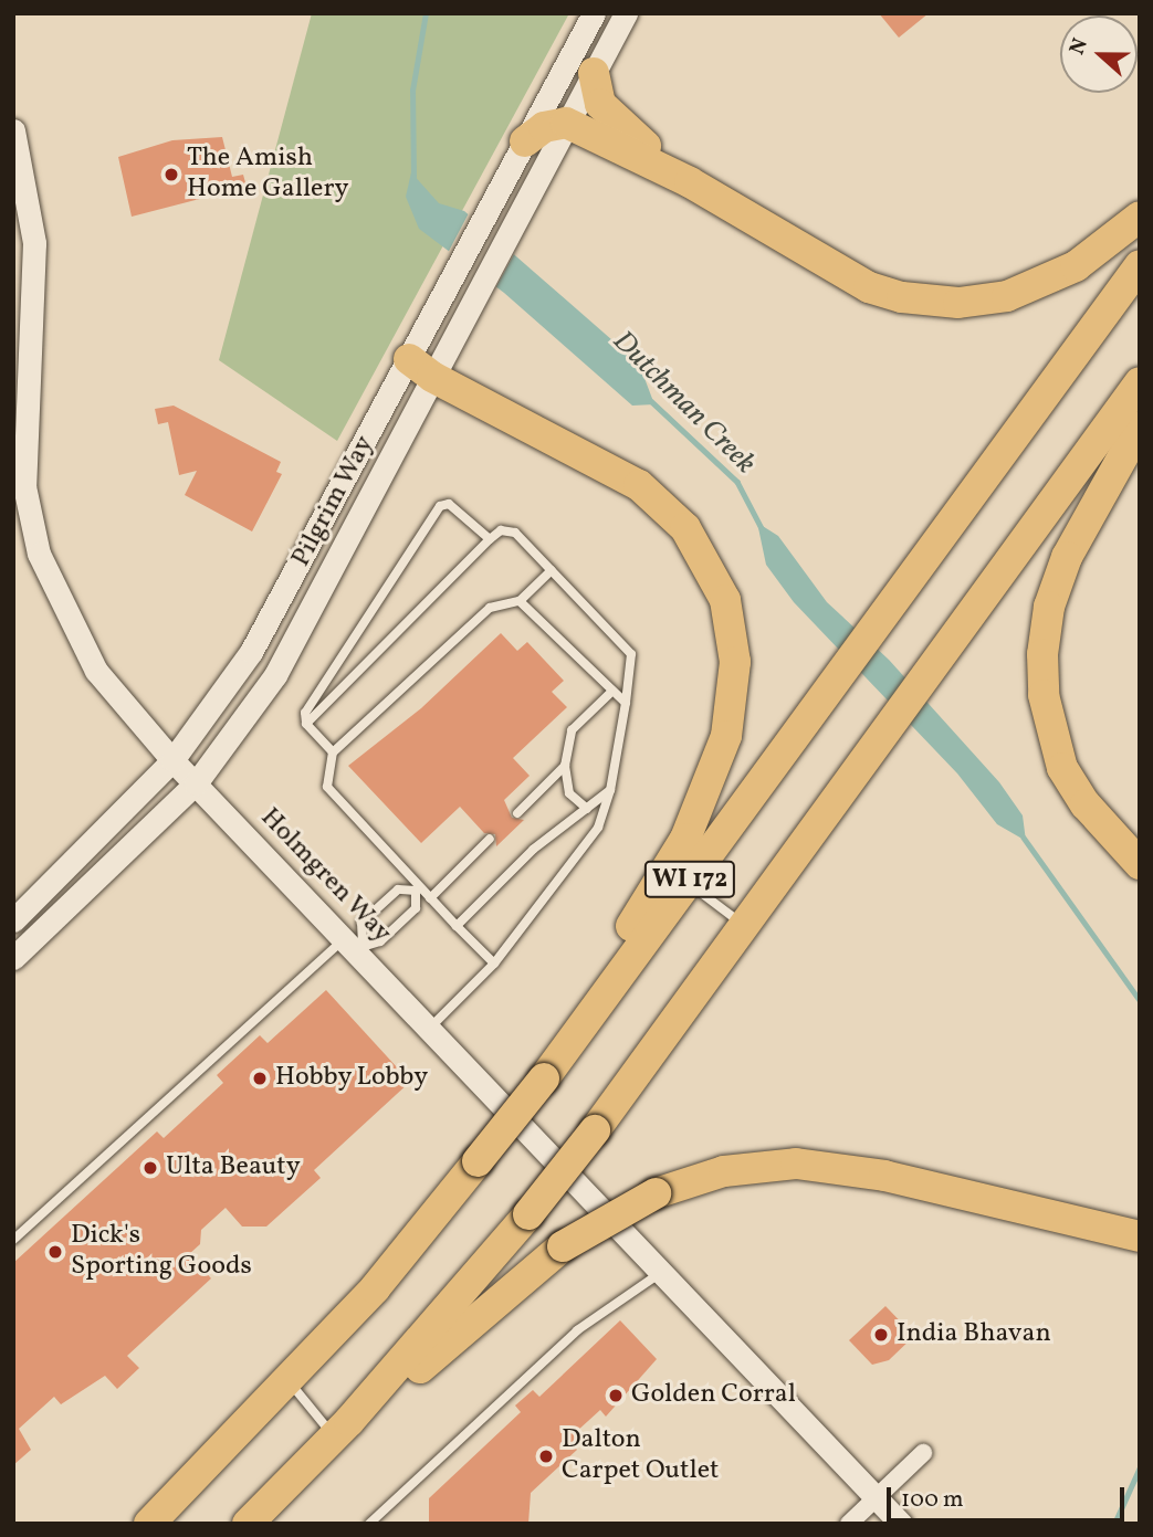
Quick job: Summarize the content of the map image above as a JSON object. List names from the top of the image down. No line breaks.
{"streets":{"highway":["WI 172"],"street":["Pilgrim Way","Holmgren Way"]},"crossings":[["Pilgrim Way","Holmgren Way"]],"water":["Dutchman Creek"],"places":["The Amish Home Gallery","Hobby Lobby","Ulta Beauty","Dick's Sporting Goods","India Bhavan","Golden Corral","Dalton Carpet Outlet"],"scale_bar":"100 m","north":"left"}
